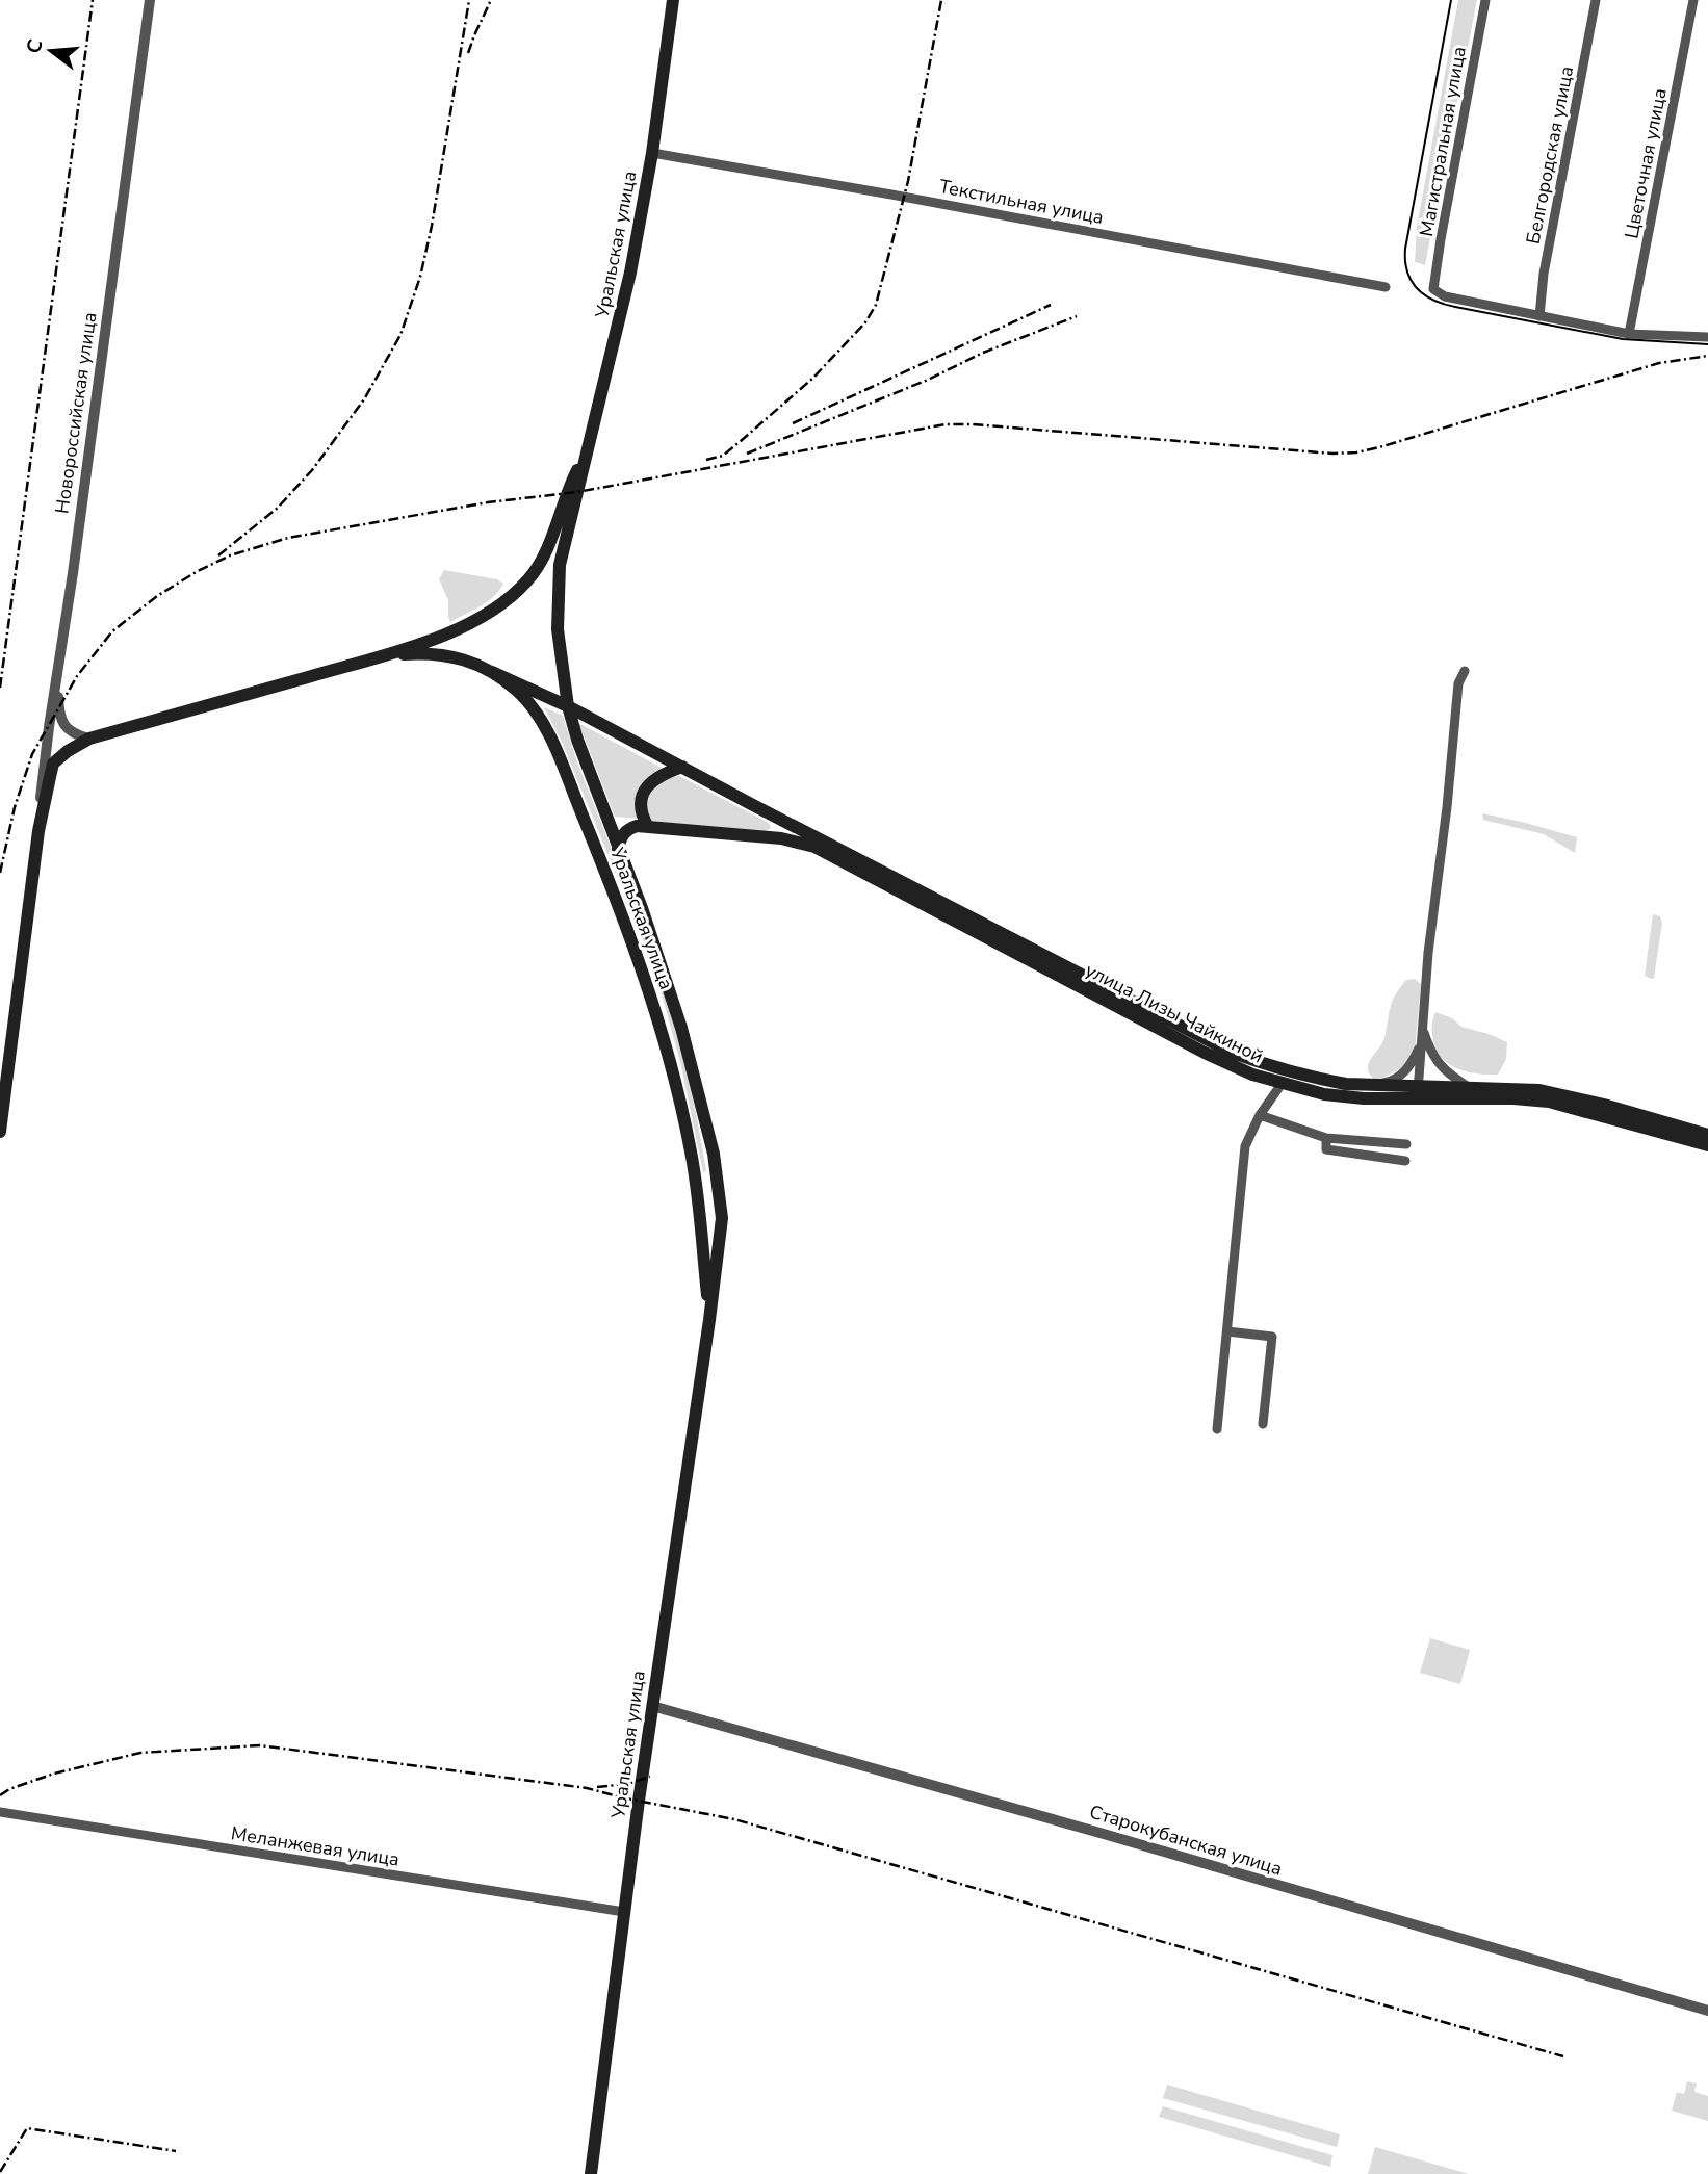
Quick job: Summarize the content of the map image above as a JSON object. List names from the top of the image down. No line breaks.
{"streets":{"main road":["Уральская улица","Новороссийская улица","улица Лизы Чайкиной"],"street":["Магистральная улица","Белгородская улица","Цветочная улица","Текстильная улица","Старокубанская улица","Меланжевая улица"]},"crossings":[["Магистральная улица","Белгородская улица"],["Текстильная улица","Уральская улица"],["Уральская улица","Новороссийская улица"],["Уральская улица","Старокубанская улица"],["Уральская улица","Меланжевая улица"]],"north":"left"}
